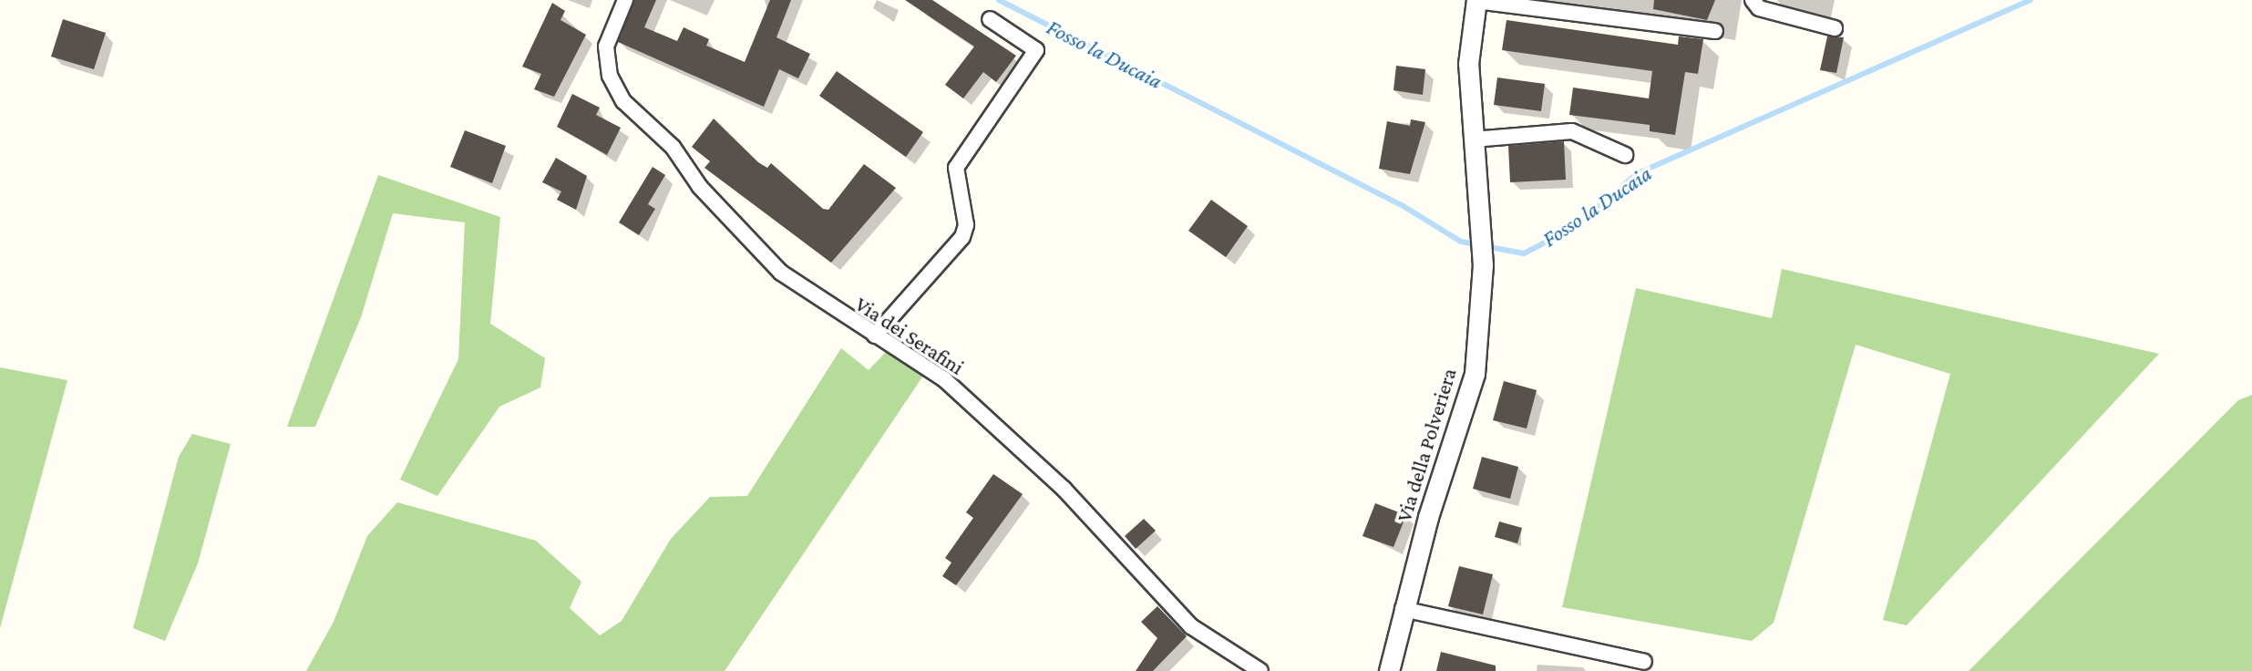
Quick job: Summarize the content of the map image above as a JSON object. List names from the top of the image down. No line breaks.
{"streets":{"street":["Via dei Serafini","Via della Polveriera"]},"water":["Fosso la Ducaia"]}
